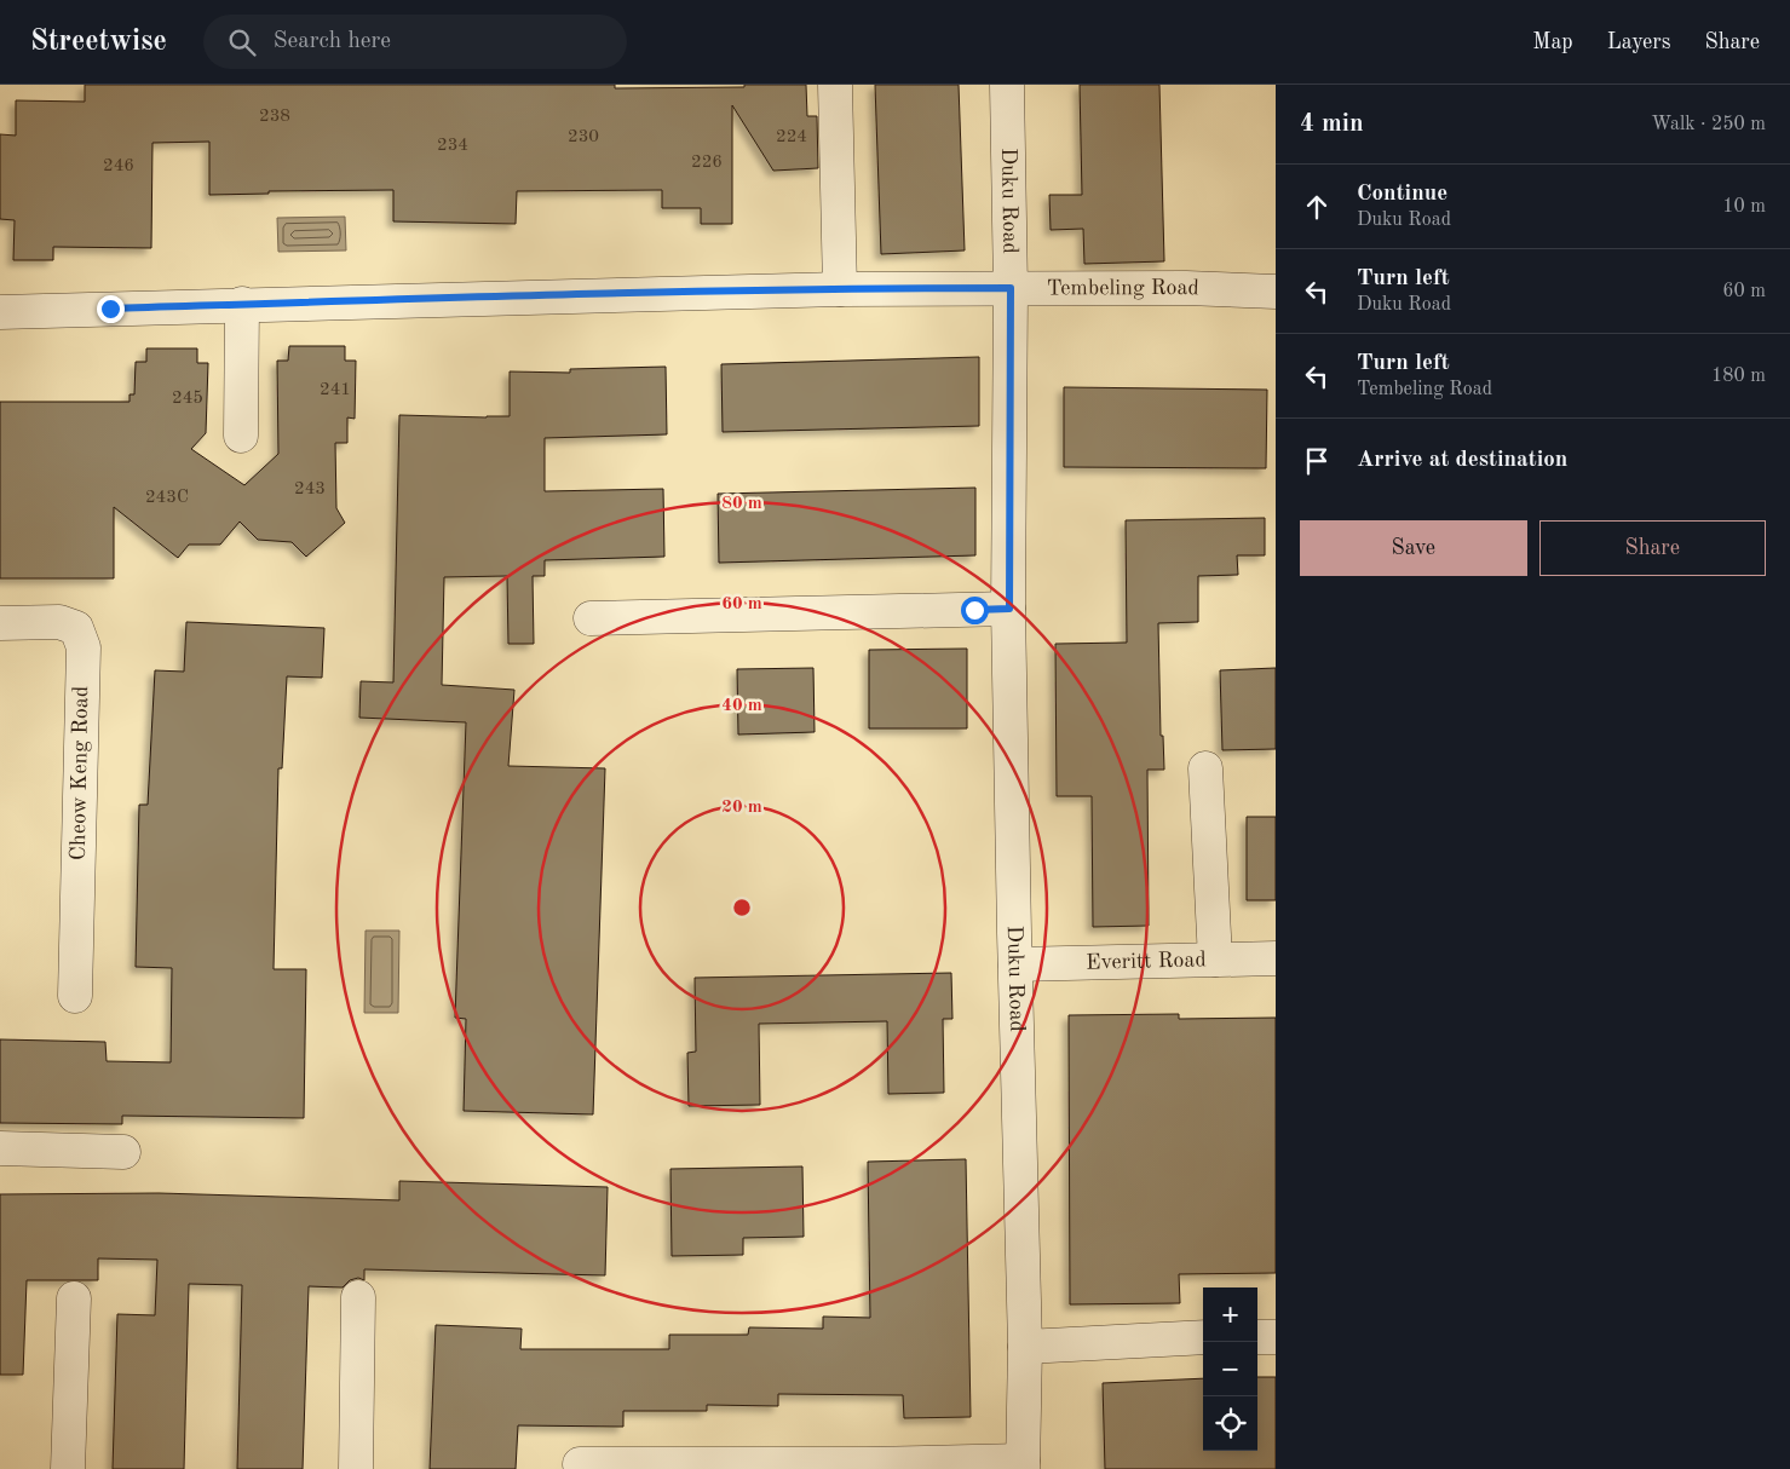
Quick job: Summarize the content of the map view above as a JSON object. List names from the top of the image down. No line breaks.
{"streets":{"street":["Duku Road","Tembeling Road","Cheow Keng Road","Everitt Road"]},"crossings":[["Duku Road","Tembeling Road"],["Duku Road","Everitt Road"]],"house_numbers":["238","230","224","234","226","246","241","245","243","243C"],"page":{"header":"Streetwise","search":"Search here","nav":["Map","Layers","Share"],"heading":["4 min","Walk · 250 m"],"list":[["Continue","Duku Road","10 m"],["Turn left","Duku Road","60 m"],["Turn left","Tembeling Road","180 m"],"Arrive at destination"],"buttons":["Save","Share"],"map_buttons":["+","−"]},"rings":["80 m","60 m","40 m","20 m"]}
